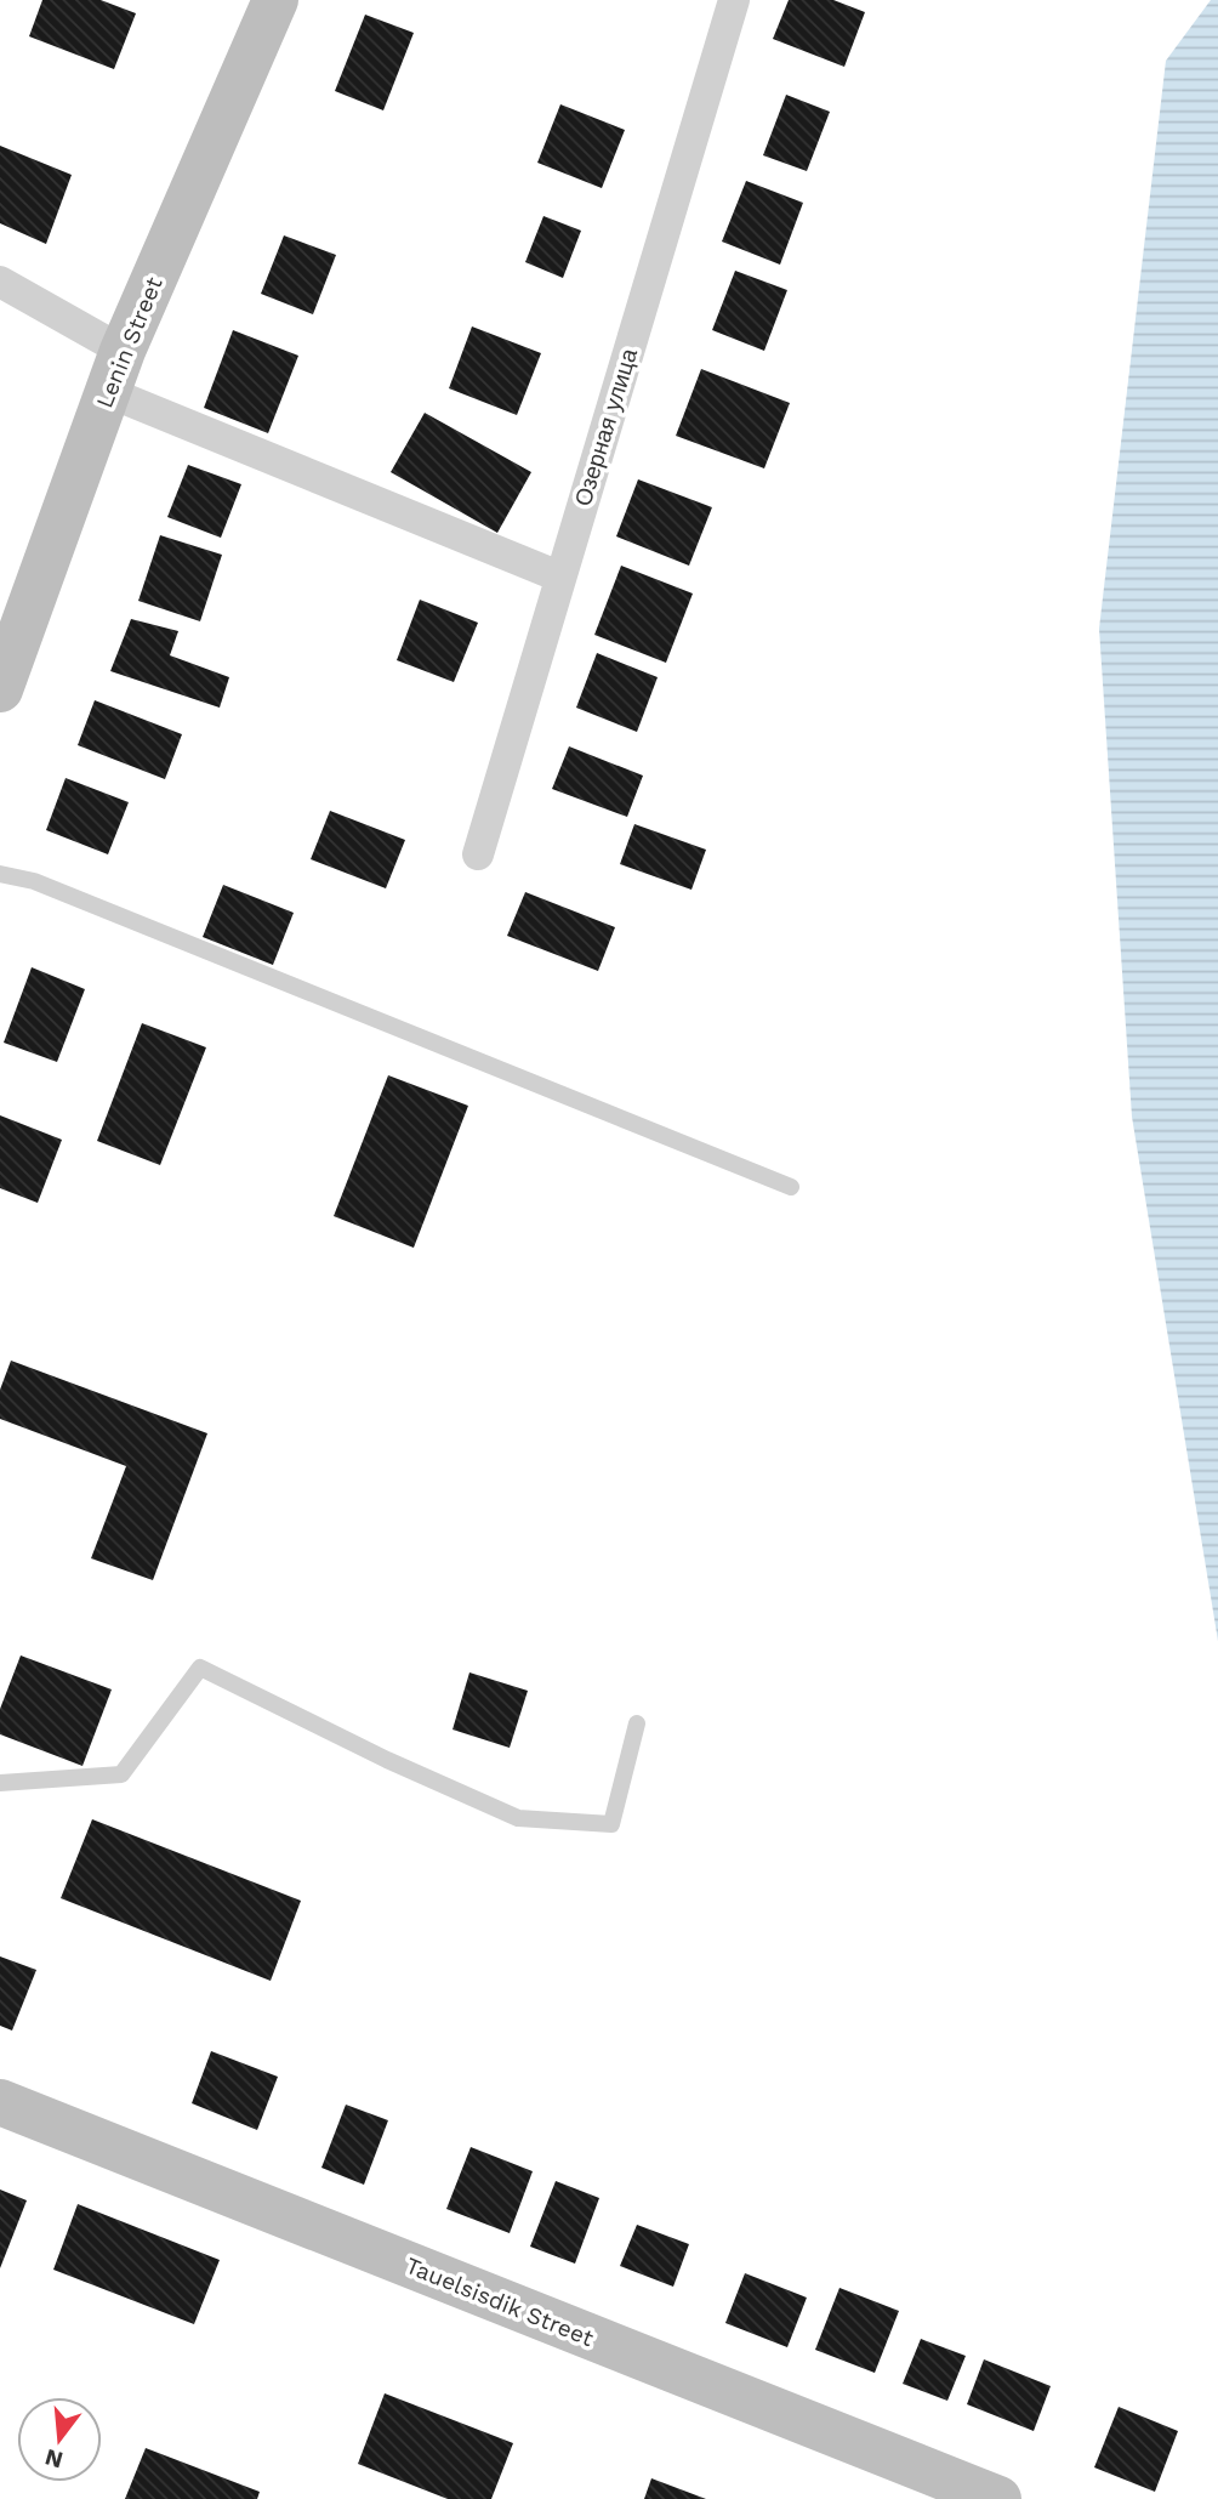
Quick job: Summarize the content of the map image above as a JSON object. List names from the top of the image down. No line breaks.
{"streets":{"street":["Lenin Street","Озерная улица","Tauelsisdik Street"]},"north":"bottom"}
